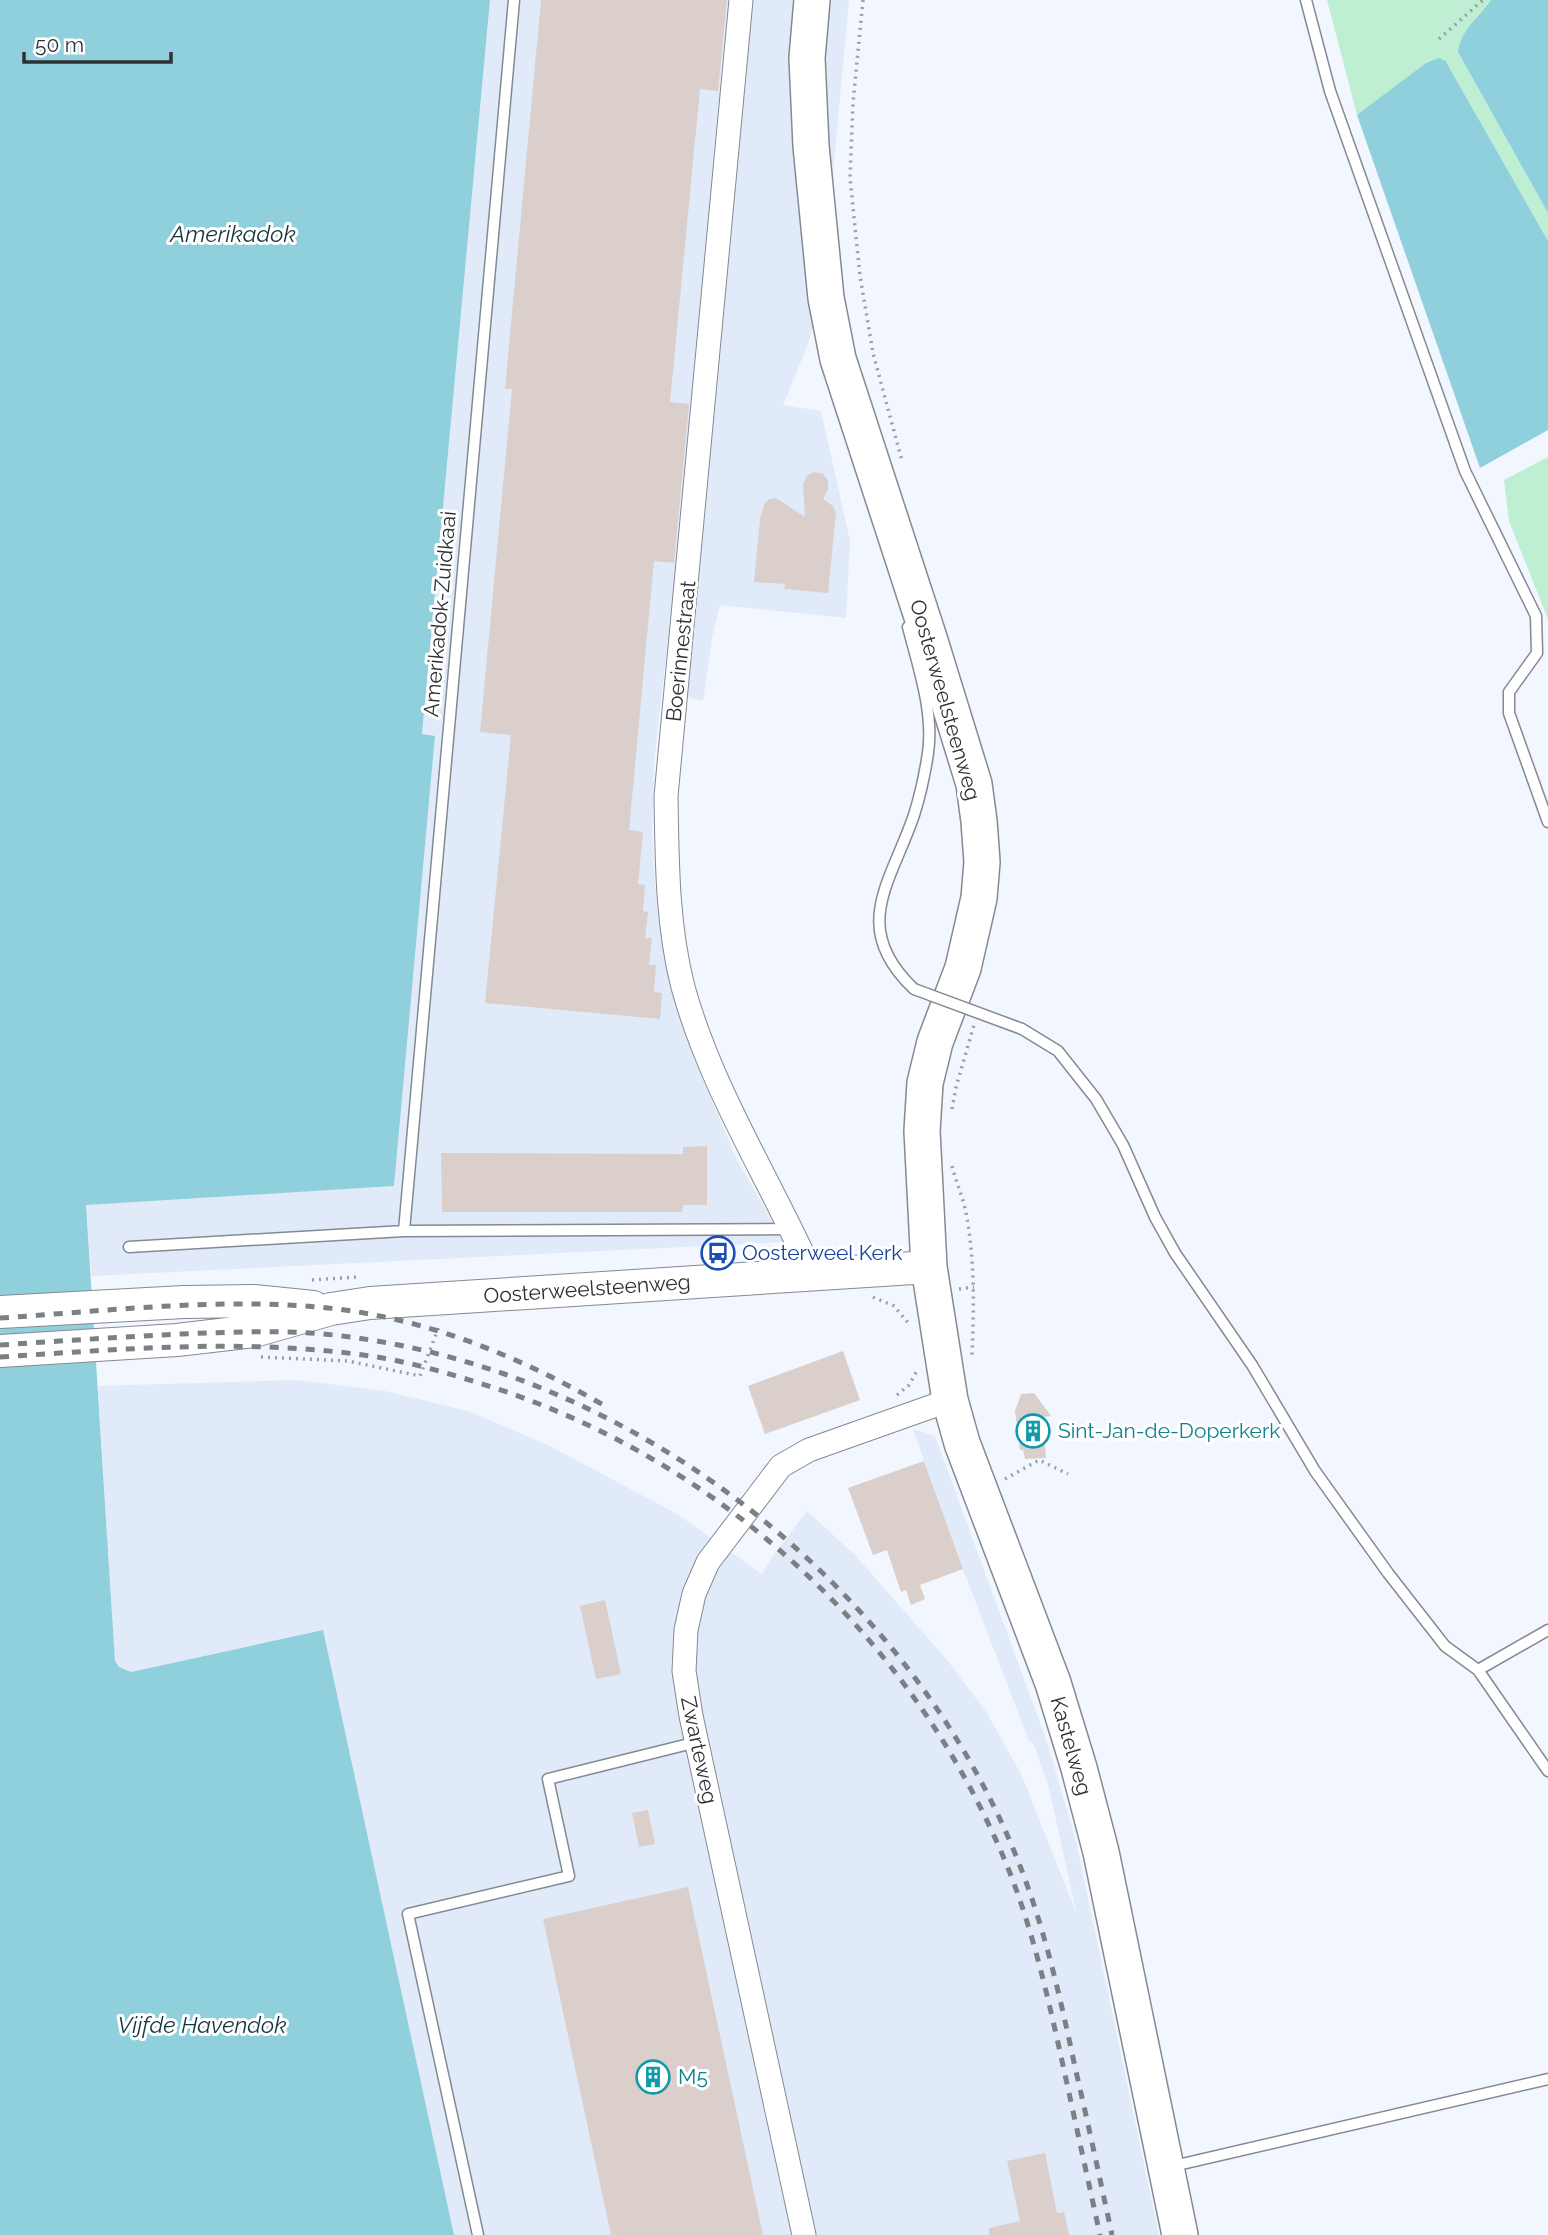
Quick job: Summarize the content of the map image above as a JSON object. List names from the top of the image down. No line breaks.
{"streets":{"main road":["Oosterweelsteenweg","Kastelweg"],"street":["Boerinnestraat","Zwarteweg"],"lane":["Amerikadok-Zuidkaai"]},"crossings":[["Boerinnestraat","Oosterweelsteenweg"],["Oosterweelsteenweg","Kastelweg"],["Kastelweg","Zwarteweg"]],"water":["Amerikadok","Vijfde Havendok"],"places":{"bus stop":["Oosterweel Kerk"],"building":["Sint-Jan-de-Doperkerk","M5"]},"scale_bar":"50 m"}
